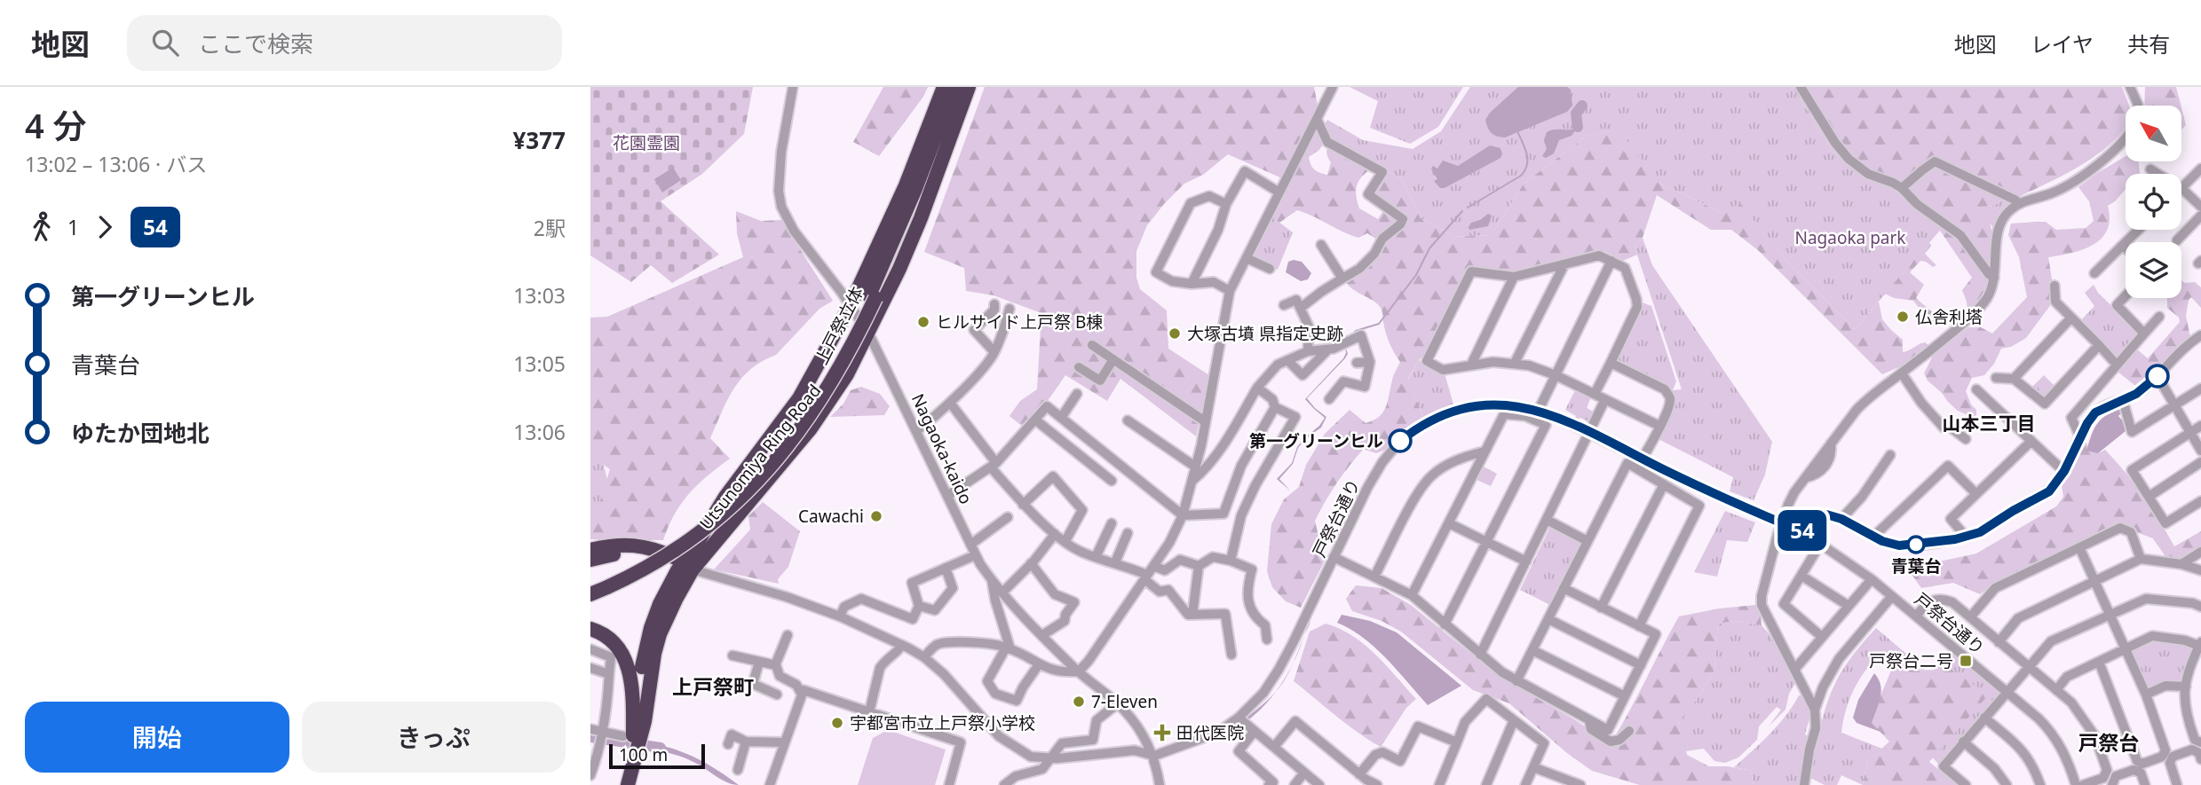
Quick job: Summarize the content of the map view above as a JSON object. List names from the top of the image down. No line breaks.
{"streets":{"highway":["上戸祭立体","Utsunomiya Ring Road"],"street":["Nagaoka-kaido","戸祭台通り"]},"crossings":[["Nagaoka-kaido","Utsunomiya Ring Road"],["Nagaoka-kaido","戸祭台通り"]],"districts":["山本三丁目","上戸祭町","戸祭台"],"parks":["花園霊園","Nagaoka park"],"places":{"other":["仏舎利塔","ヒルサイド上戸祭 B棟","大塚古墳 県指定史跡","第一グリーンヒル","Cawachi","青葉台","7-Eleven","宇都宮市立上戸祭小学校"],"transit":["戸祭台二号"],"health":["田代医院"]},"lines":["bus line 54"],"scale_bar":"100 m","north":"top left","page":{"header":"地図","search":"ここで検索","nav":["地図","レイヤ","共有"],"heading":["4 分","13:02 – 13:06 · バス","¥377"],"on_map":"54","legs":["1","54","2駅"],"list":[{"name":"第一グリーンヒル","value":"13:03"},{"name":"青葉台","value":"13:05"},{"name":"ゆたか団地北","value":"13:06"}],"buttons":["開始","きっぷ"],"scale":"100 m"}}
